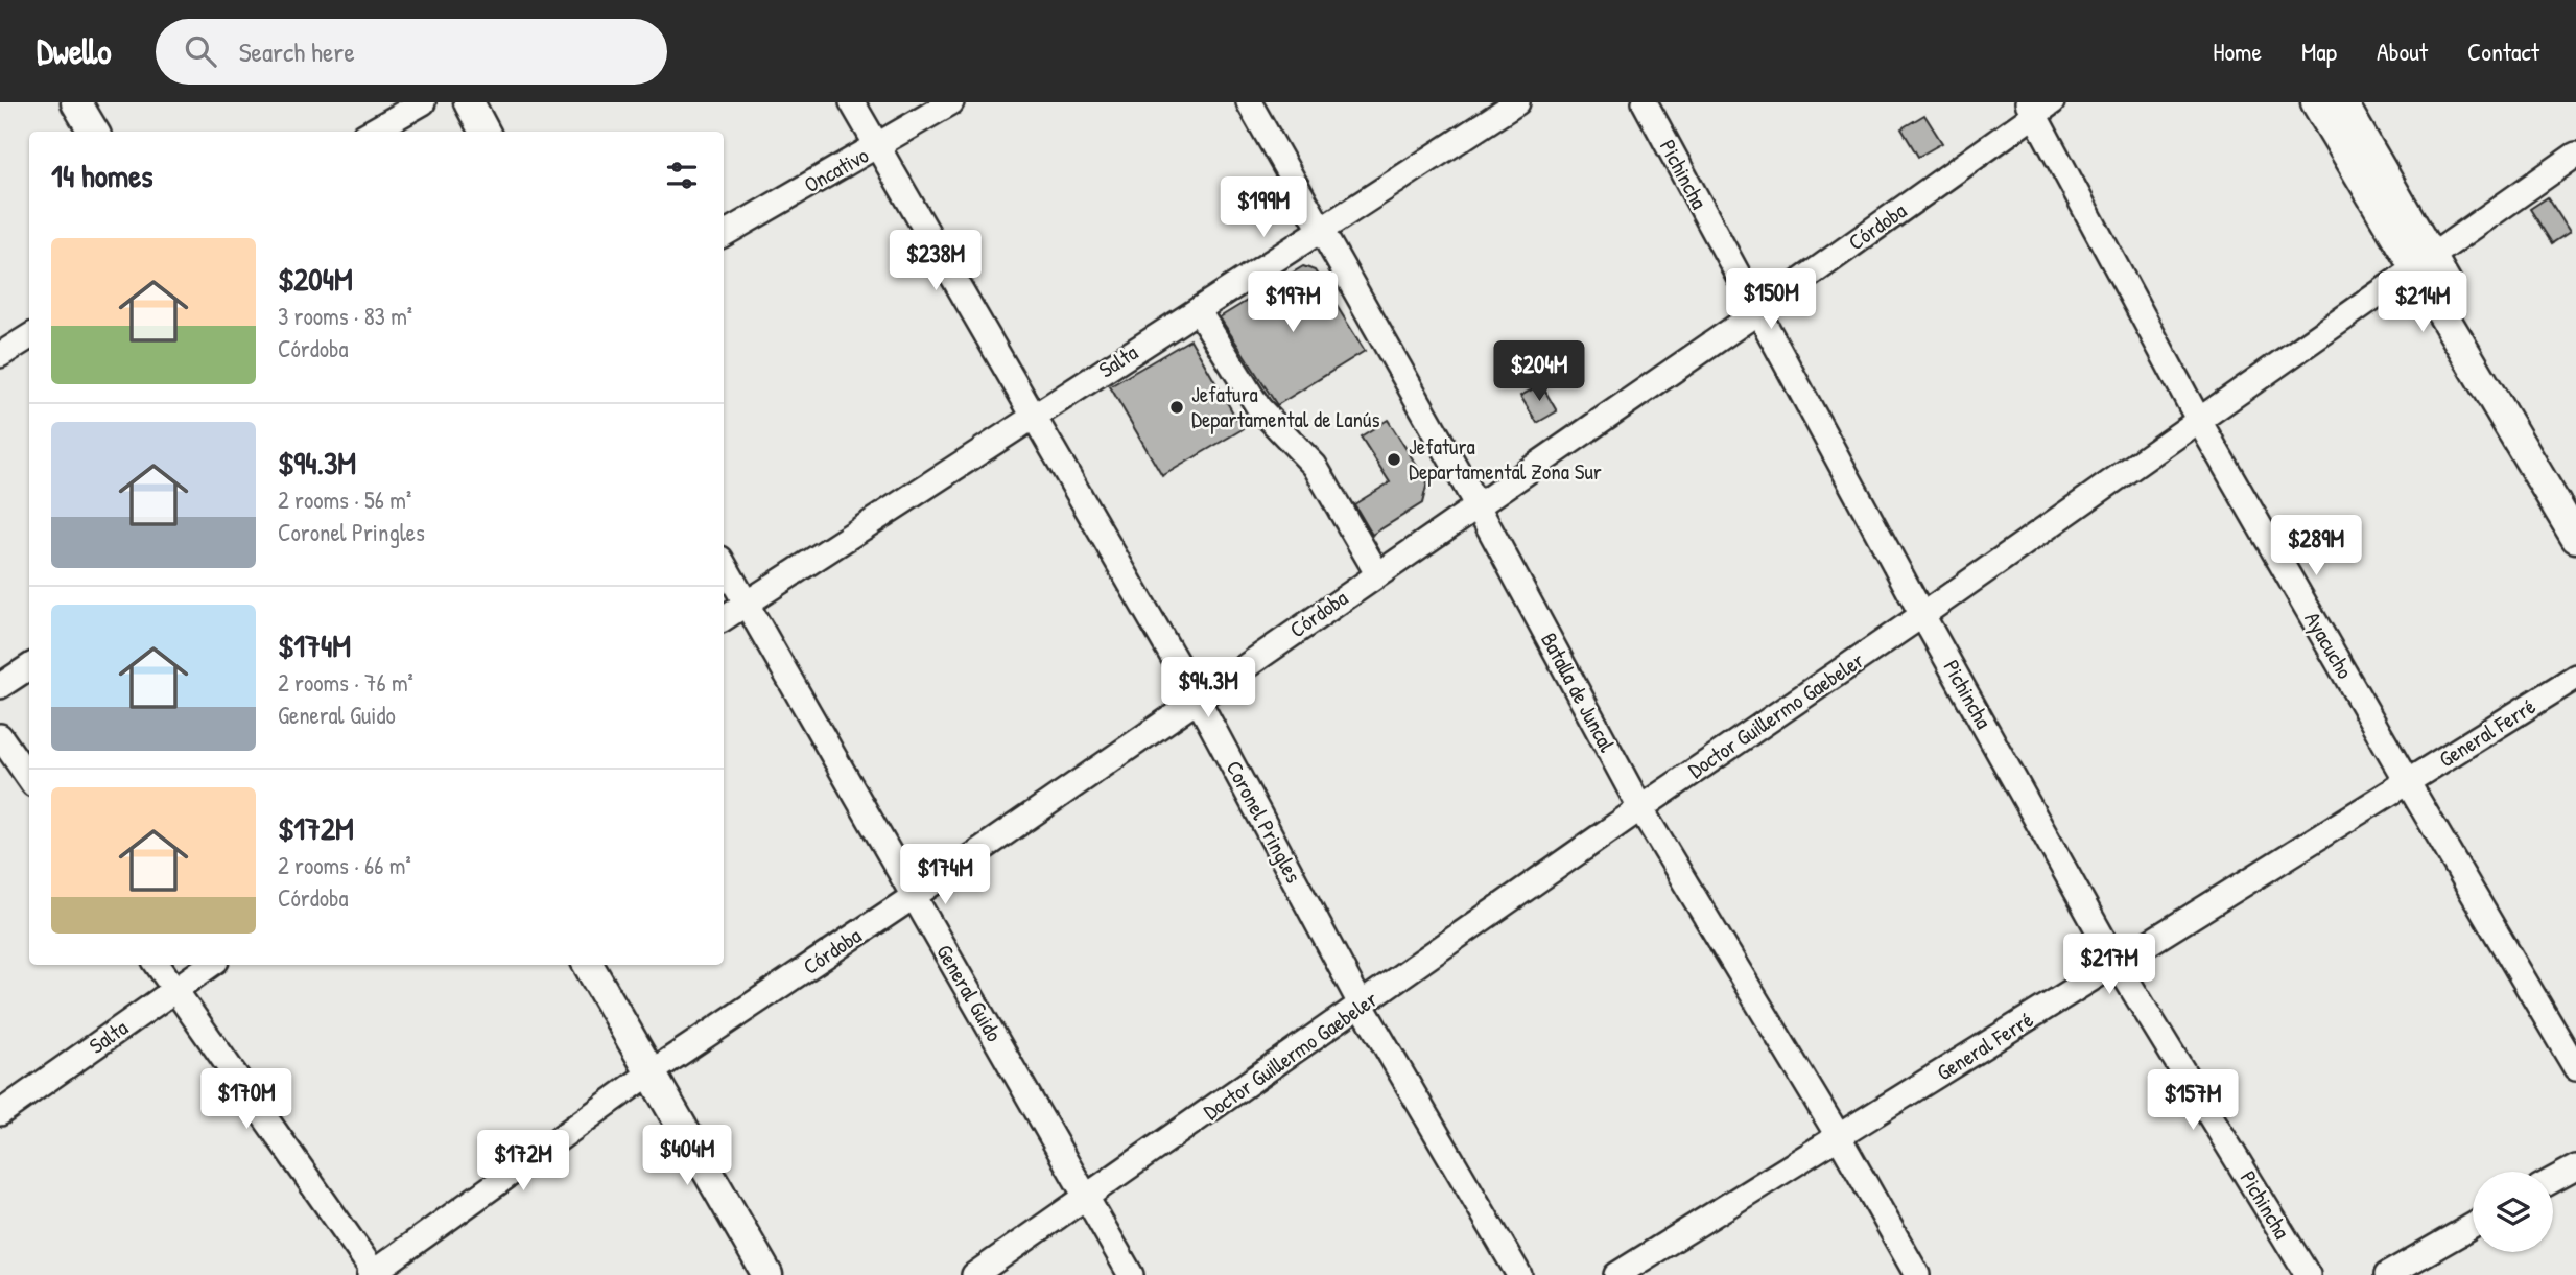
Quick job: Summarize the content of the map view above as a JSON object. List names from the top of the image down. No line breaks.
{"streets":{"street":["Oncativo","Pichincha","Córdoba","Salta","Ayacucho","Batalla de Juncal","Doctor Guillermo Gaebeler","General Ferré","Coronel Pringles","General Guido"]},"crossings":[["Oncativo","Coronel Pringles"],["Pichincha","Córdoba"],["Pichincha","Doctor Guillermo Gaebeler"],["Pichincha","General Ferré"],["Córdoba","Ayacucho"],["Córdoba","Batalla de Juncal"],["Córdoba","Coronel Pringles"],["Córdoba","General Guido"],["Salta","Batalla de Juncal"],["Salta","Coronel Pringles"],["Salta","General Guido"],["Ayacucho","Doctor Guillermo Gaebeler"],["Ayacucho","General Ferré"],["Batalla de Juncal","Doctor Guillermo Gaebeler"],["Batalla de Juncal","General Ferré"],["Doctor Guillermo Gaebeler","Coronel Pringles"],["Doctor Guillermo Gaebeler","General Guido"]],"places":["Jefatura Departamental de Lanús","Jefatura Departamental Zona Sur"],"page":{"header":"Dwello","search":"Search here","nav":["Home","Map","About","Contact"],"heading":"14 homes","price":["$199M","$238M","$150M","$197M","$214M","$204M","$289M","$94.3M","$174M","$217M","$170M","$157M","$404M","$172M"],"list":[{"name":"$204M","note":"3 rooms · 83 m² · Córdoba"},{"name":"$94.3M","note":"2 rooms · 56 m² · Coronel Pringles"},{"name":"$174M","note":"2 rooms · 76 m² · General Guido"},{"name":"$172M","note":"2 rooms · 66 m² · Córdoba"}]}}
